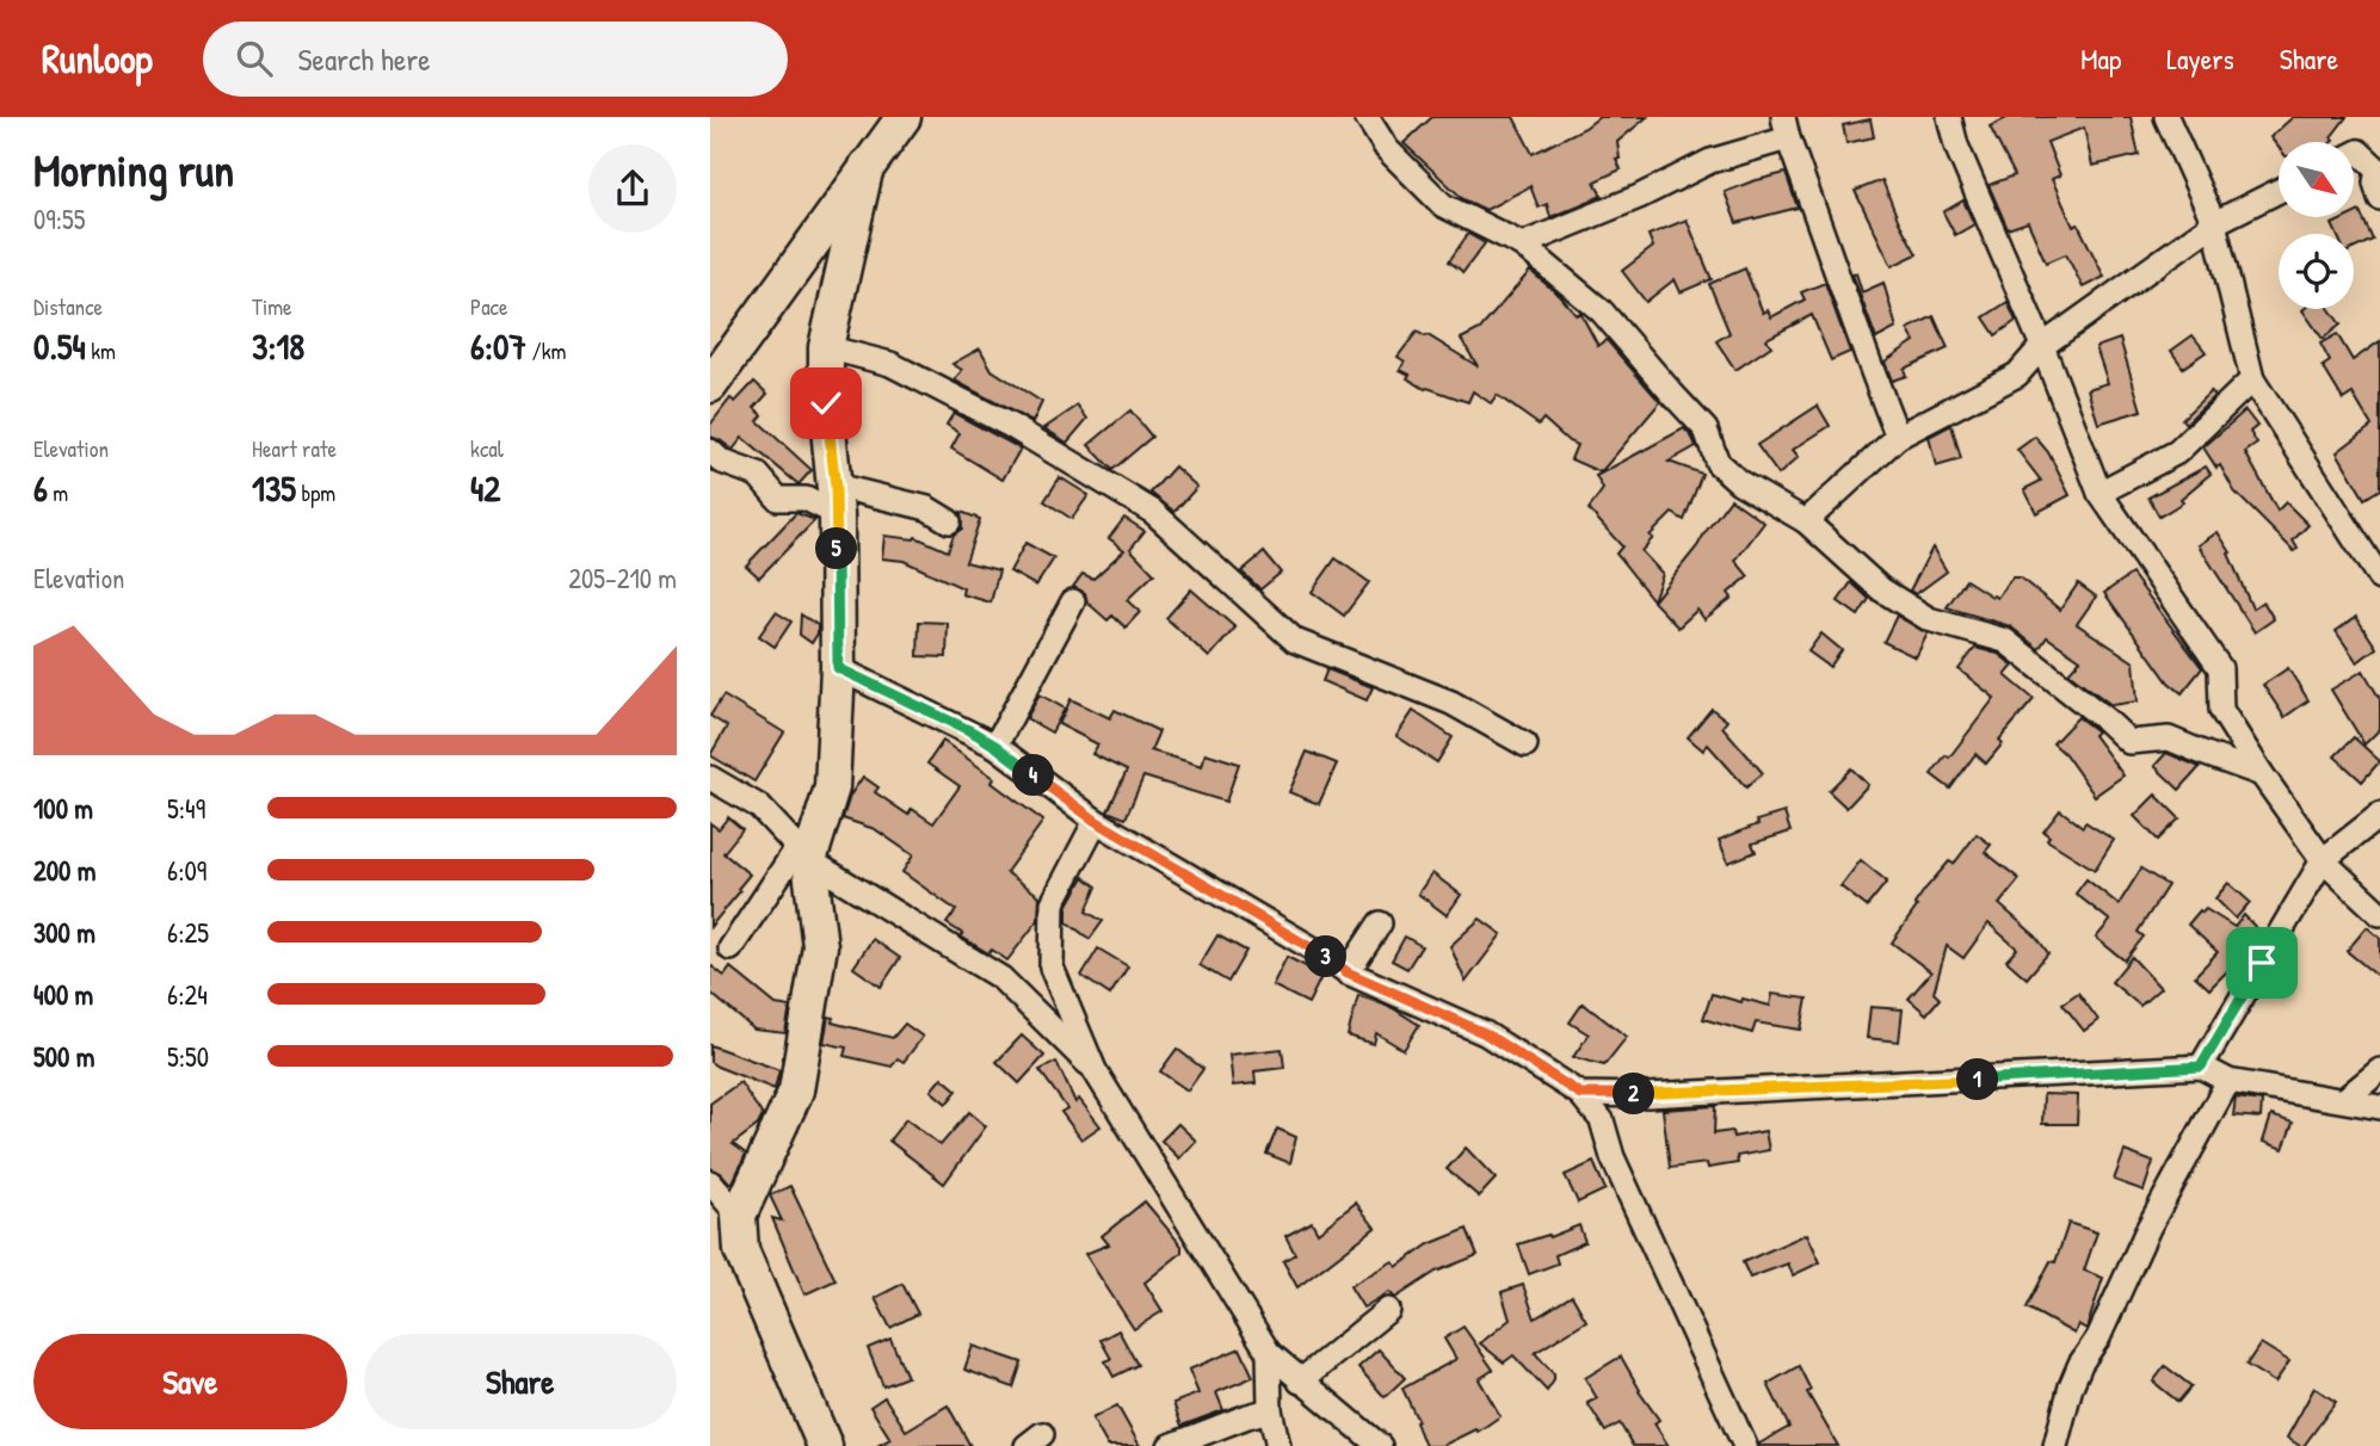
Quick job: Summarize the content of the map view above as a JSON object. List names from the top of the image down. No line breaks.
{"north":"bottom right","page":{"header":"Runloop","search":"Search here","nav":["Map","Layers","Share"],"heading":["Morning run","09:55"],"stats":[["Distance","0.54 km"],["Time","3:18"],["Pace","6:07 /km"],["Elevation","6 m"],["Heart rate","135 bpm"],["kcal","42"]],"pins":["5","4","3","1","2"],"chart":["Elevation","205–210 m"],"list":[{"name":"100 m","note":"5:49"},{"name":"200 m","note":"6:09"},{"name":"300 m","note":"6:25"},{"name":"400 m","note":"6:24"},{"name":"500 m","note":"5:50"}],"buttons":["Save","Share"]}}
